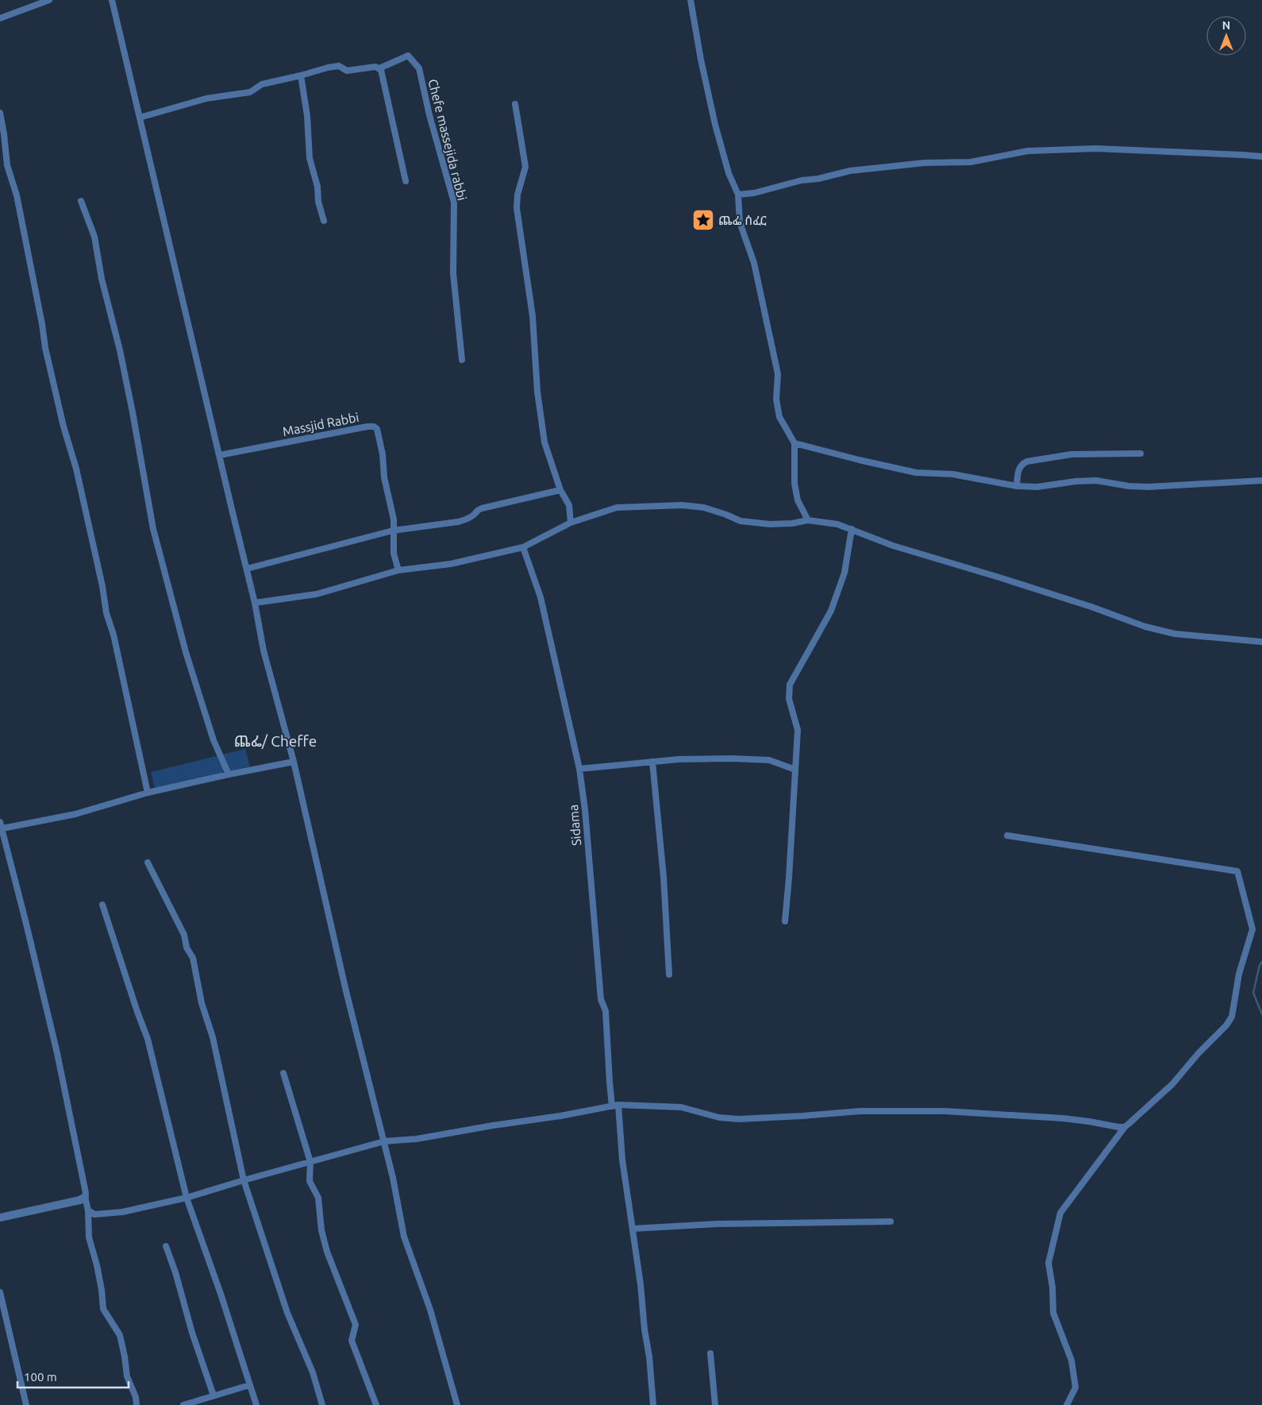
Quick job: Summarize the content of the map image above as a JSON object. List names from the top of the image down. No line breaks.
{"streets":{"street":["Chefe massejida rabbi","Massjid Rabbi","Sidama"]},"districts":["ጨፌ/ Cheffe"],"places":{"place":["ጨፌ ሰፈር"]},"scale_bar":"100 m","north":"top"}
